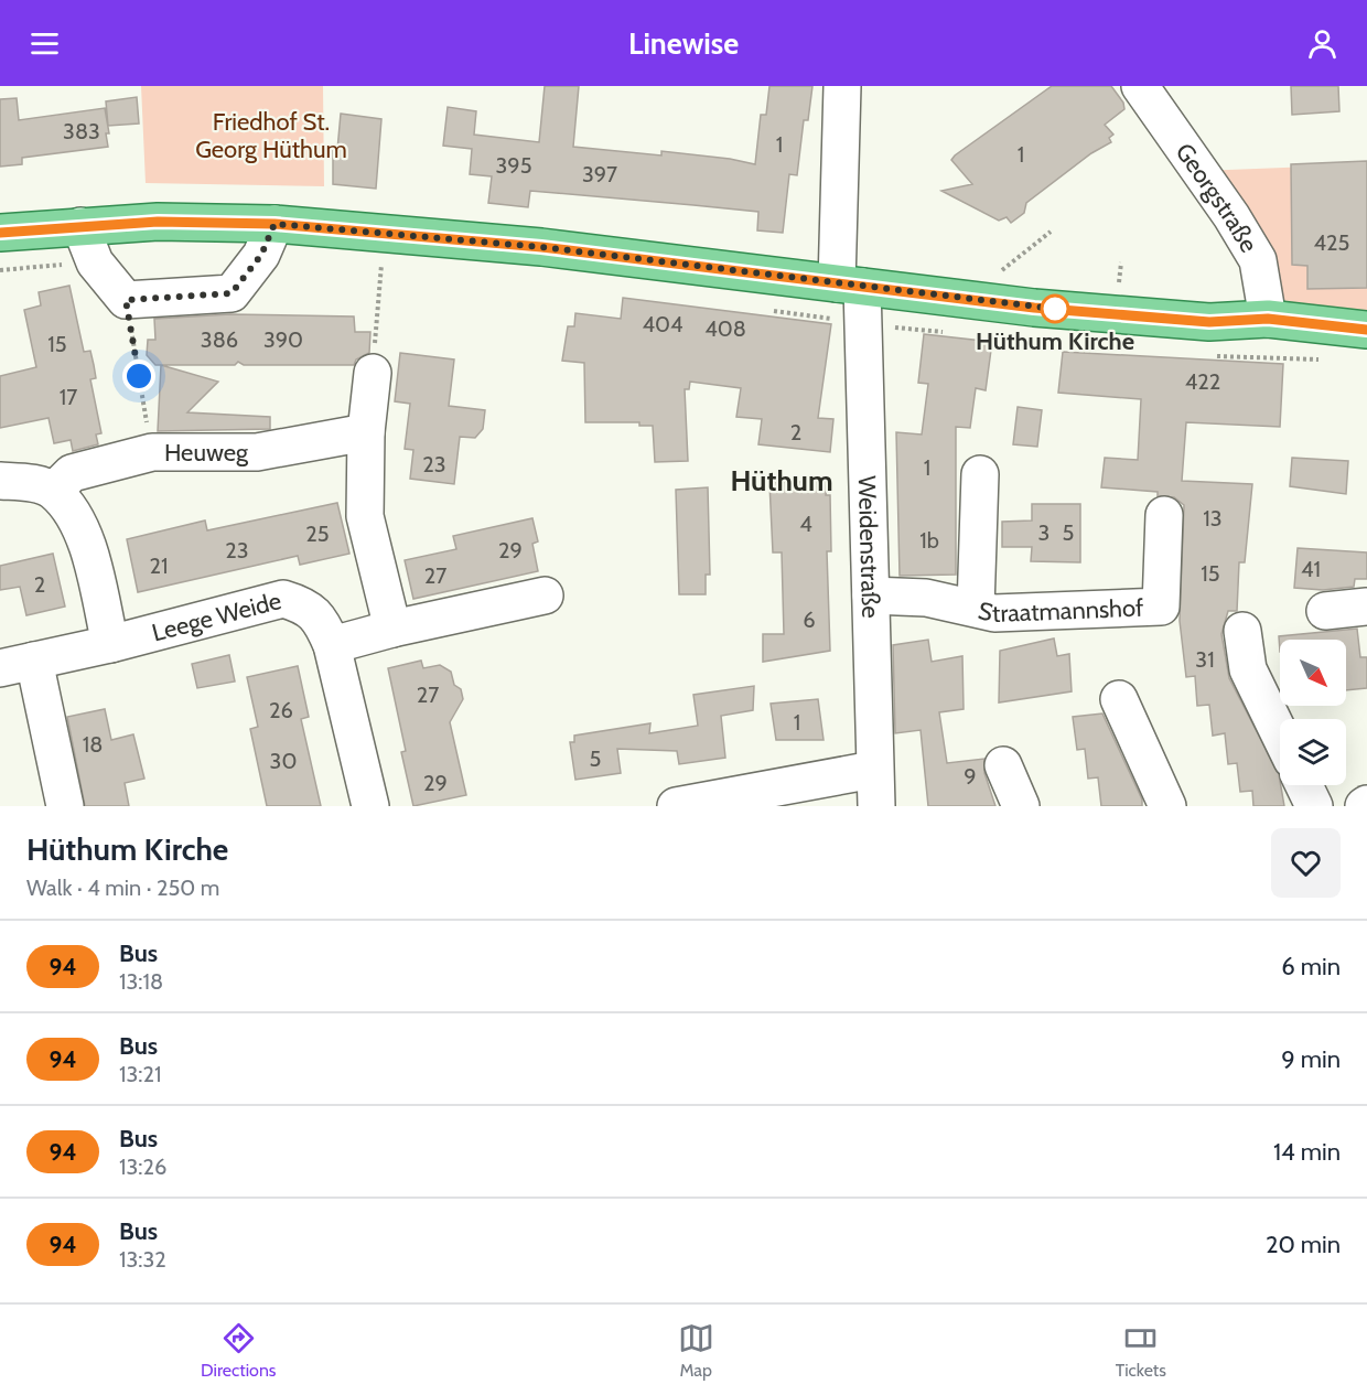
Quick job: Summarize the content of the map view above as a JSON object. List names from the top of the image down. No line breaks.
{"streets":{"street":["Georgstraße","Heuweg","Weidenstraße","Straatmannshof","Leege Weide"]},"crossings":[["Weidenstraße","Straatmannshof"]],"districts":["Hüthum"],"parks":["Friedhof St. Georg Hüthum"],"places":["Hüthum Kirche"],"lines":["bus line 94"],"house_numbers":["383","1","1","395","397","425","404","408","386","390","15","422","17","2","23","1","13","4","3","5","25","1b","23","29","21","41","15","27","2","6","31","27","26","1","18","5","30","9","29"],"north":"bottom right","page":{"header":"Linewise","heading":["Hüthum Kirche","Walk · 4 min · 250 m"],"list":[{"mark":"94","name":"Bus","note":"13:18","value":"6 min"},{"mark":"94","name":"Bus","note":"13:21","value":"9 min"},{"mark":"94","name":"Bus","note":"13:26","value":"14 min"},{"mark":"94","name":"Bus","note":"13:32","value":"20 min"}],"tabs":["Directions","Map","Tickets"]}}
